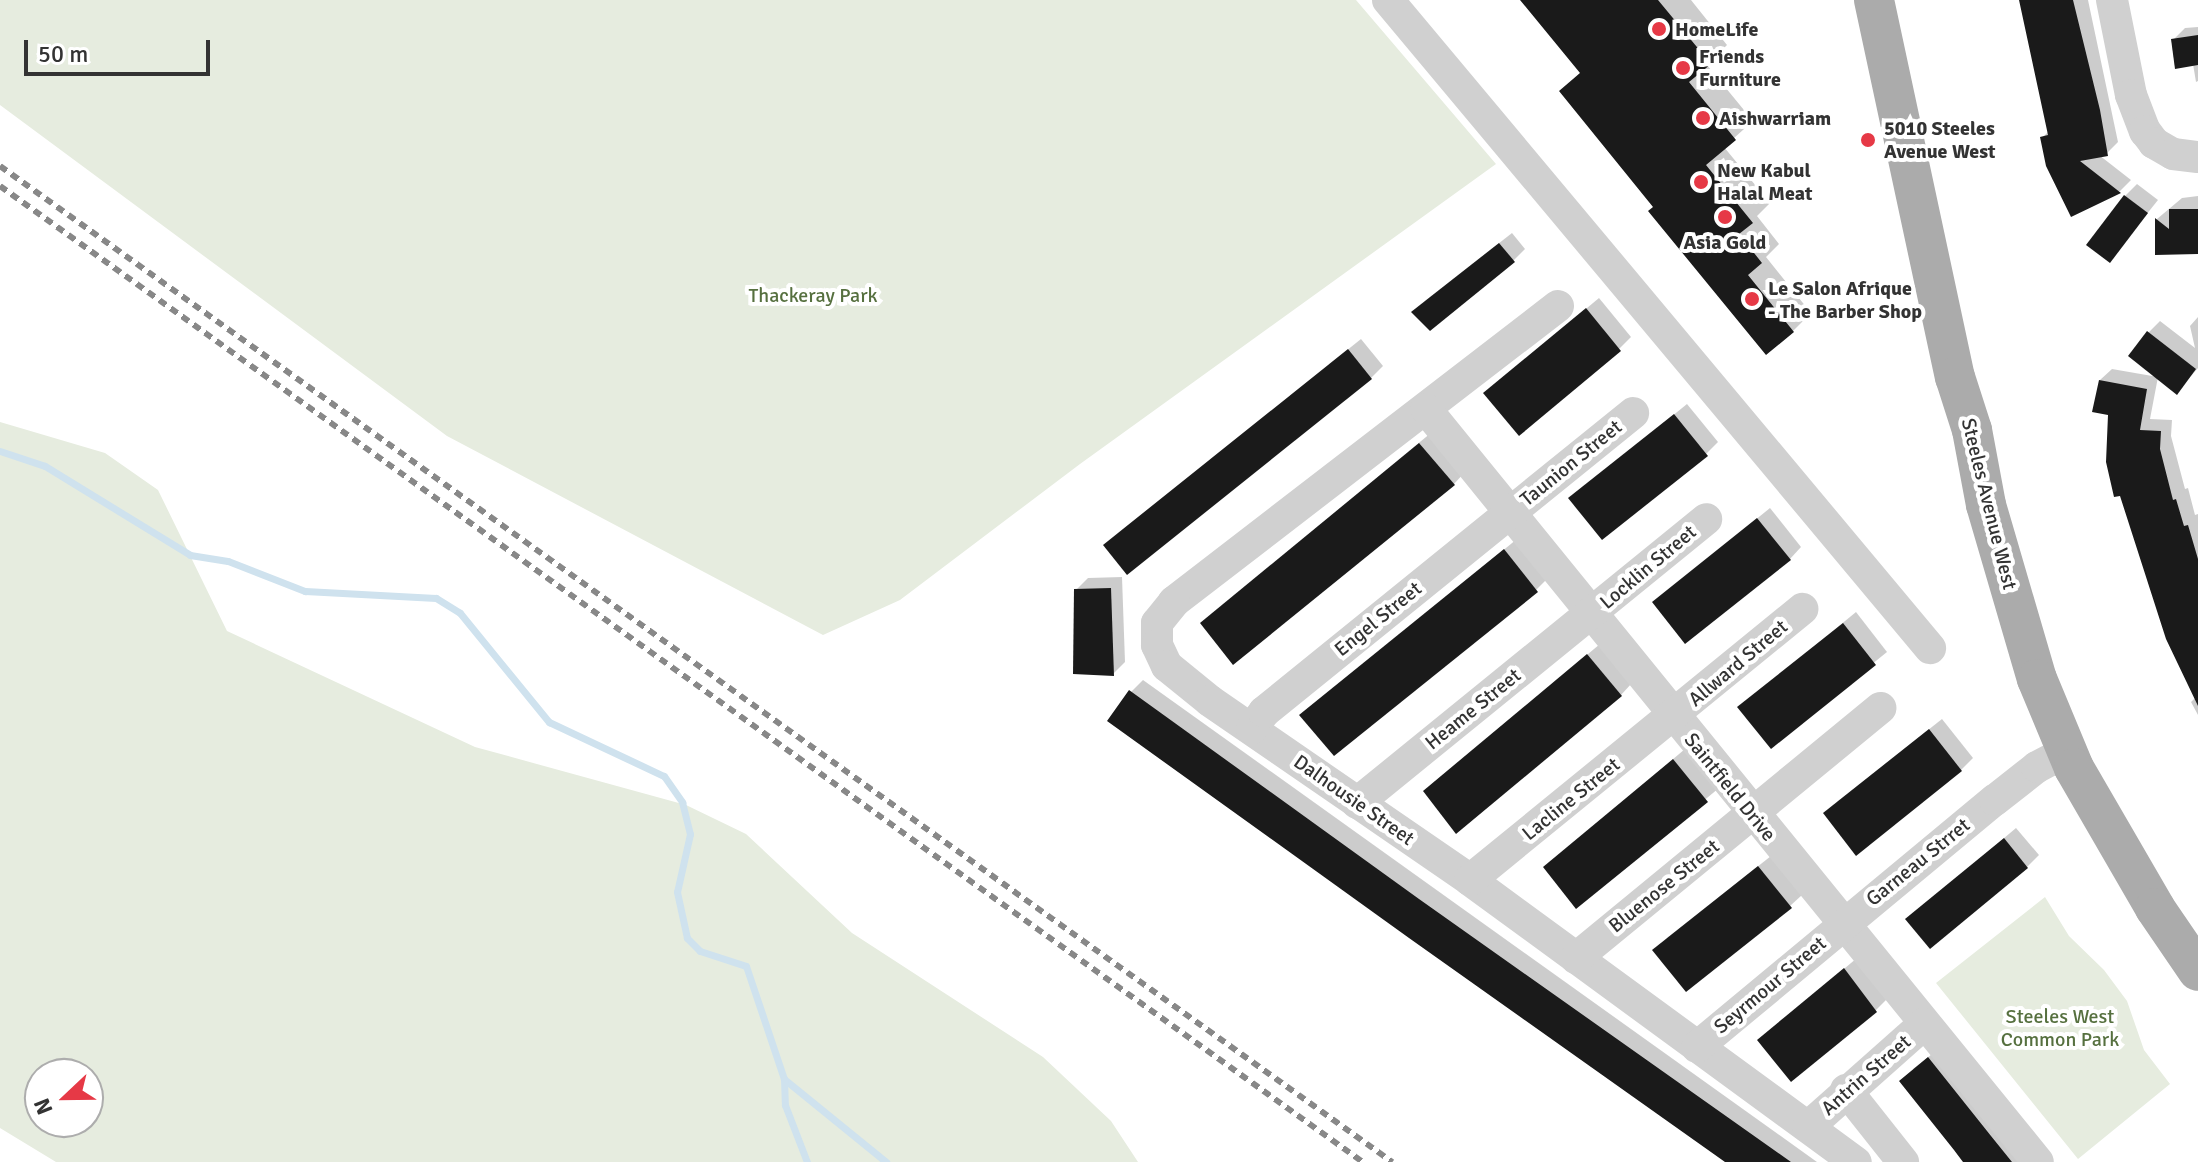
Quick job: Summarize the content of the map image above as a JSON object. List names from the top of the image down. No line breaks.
{"streets":{"main road":["Steeles Avenue West"],"street":["Taunion Street","Locklin Street","Engel Street","Allward Street","Heame Street","Saintfield Drive","Lacline Street","Dalhousie Street","Garneau Strret","Bluenose Street","Seyrmour Street","Antrin Street"]},"crossings":[["Taunion Street","Engel Street"],["Taunion Street","Saintfield Drive"],["Steeles Avenue West","Garneau Strret"],["Locklin Street","Heame Street"],["Locklin Street","Saintfield Drive"],["Engel Street","Saintfield Drive"],["Engel Street","Dalhousie Street"],["Allward Street","Saintfield Drive"],["Allward Street","Lacline Street"],["Heame Street","Saintfield Drive"],["Heame Street","Dalhousie Street"],["Saintfield Drive","Lacline Street"],["Saintfield Drive","Dalhousie Street"],["Saintfield Drive","Garneau Strret"],["Saintfield Drive","Bluenose Street"],["Saintfield Drive","Seyrmour Street"],["Saintfield Drive","Antrin Street"],["Lacline Street","Dalhousie Street"],["Dalhousie Street","Bluenose Street"],["Dalhousie Street","Seyrmour Street"],["Dalhousie Street","Antrin Street"],["Garneau Strret","Seyrmour Street"]],"parks":["Thackeray Park","Steeles West Common Park"],"places":["HomeLife","Friends Furniture","Aishwarriam","5010 Steeles Avenue West","New Kabul Halal Meat","Asia Gold","Le Salon Afrique - The Barber Shop"],"scale_bar":"50 m","north":"left"}
